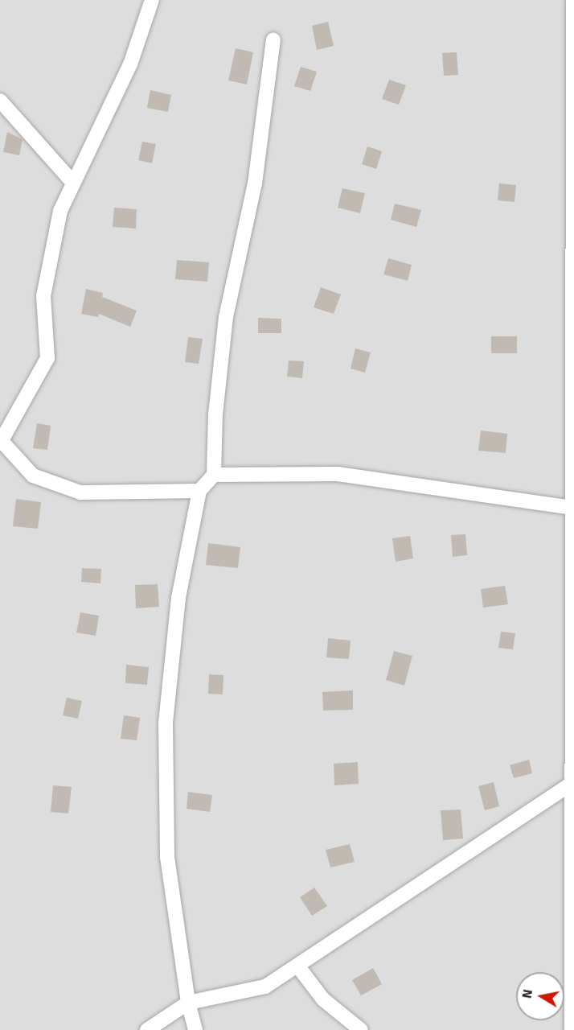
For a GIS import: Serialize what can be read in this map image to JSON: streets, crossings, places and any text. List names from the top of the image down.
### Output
{
  "north": "left"
}
